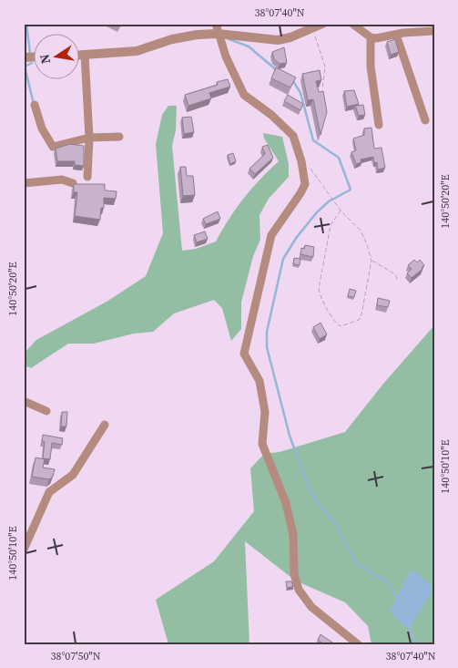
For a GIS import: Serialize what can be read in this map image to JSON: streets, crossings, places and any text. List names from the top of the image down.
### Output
{
  "north": "left",
  "coordinates": [
    "38°07'40\"N",
    "140°50'20\"E",
    "140°50'10\"E",
    "38°07'50\"N"
  ]
}
